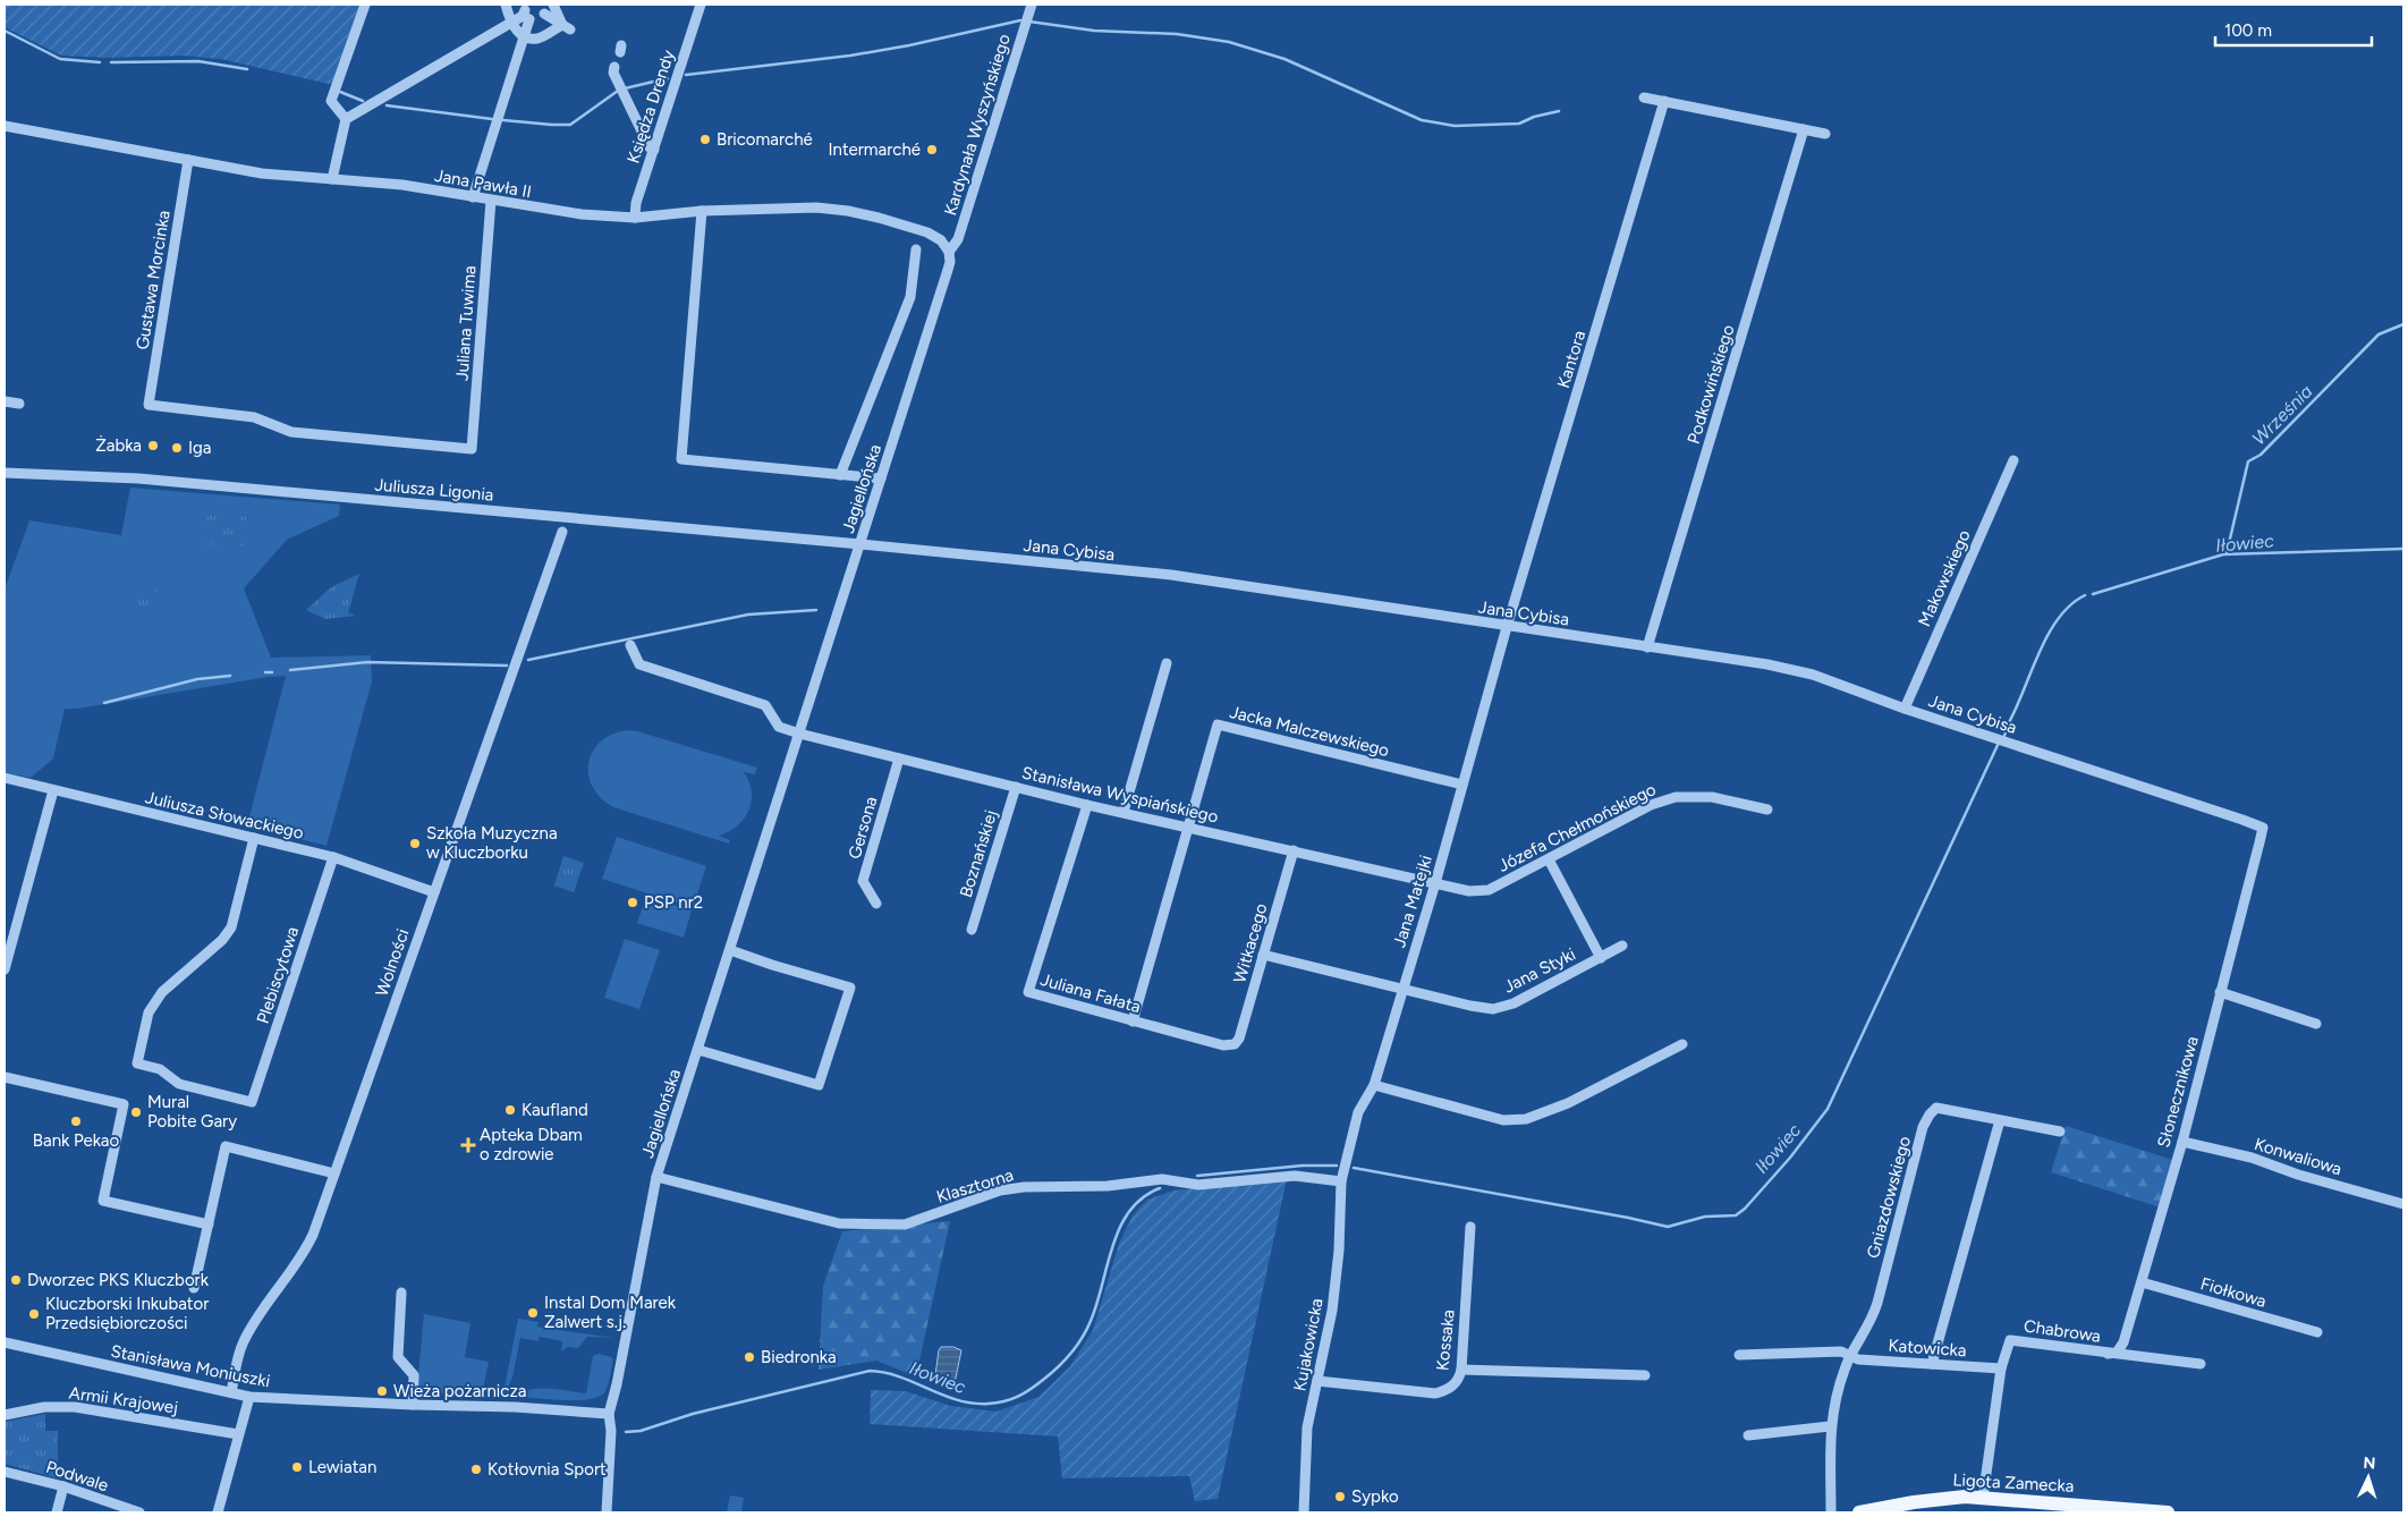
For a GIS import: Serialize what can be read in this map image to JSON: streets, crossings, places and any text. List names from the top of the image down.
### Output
{
  "streets": {
    "main road": ["Ligota Zamecka"],
    "street": [
      "Księdza Drendy",
      "Kardynała Wyszyńskiego",
      "Jana Pawła II",
      "Gustawa Morcinka",
      "Juliana Tuwima",
      "Kantora",
      "Podkowińskiego",
      "Jagiellońska",
      "Juliusza Ligonia",
      "Jana Cybisa",
      "Makowskiego",
      "Jacka Malczewskiego",
      "Stanisława Wyspiańskiego",
      "Juliusza Słowackiego",
      "Gersona",
      "Józefa Chełmońskiego",
      "Boznańskiej",
      "Jana Matejki",
      "Witkacego",
      "Wolności",
      "Jana Styki",
      "Plebiscytowa",
      "Juliana Fałata",
      "Słonecznikowa",
      "Konwaliowa",
      "Klasztorna",
      "Gniazdowskiego",
      "Fiołkowa",
      "Chabrowa",
      "Kossaka",
      "Kujakowicka",
      "Katowicka",
      "Stanisława Moniuszki",
      "Armii Krajowej",
      "Podwale"
    ]
  },
  "crossings": [
    ["Księdza Drendy", "Jana Pawła II"],
    ["Kardynała Wyszyńskiego", "Jana Pawła II"],
    ["Kardynała Wyszyńskiego", "Jagiellońska"],
    ["Jana Pawła II", "Gustawa Morcinka"],
    ["Jana Pawła II", "Juliana Tuwima"],
    ["Jana Pawła II", "Jagiellońska"],
    ["Gustawa Morcinka", "Juliana Tuwima"],
    ["Kantora", "Jana Cybisa"],
    ["Kantora", "Jana Matejki"],
    ["Podkowińskiego", "Jana Cybisa"],
    ["Jagiellońska", "Juliusza Ligonia"],
    ["Jagiellońska", "Jana Cybisa"],
    ["Jagiellońska", "Stanisława Wyspiańskiego"],
    ["Jagiellońska", "Klasztorna"],
    ["Jagiellońska", "Stanisława Moniuszki"],
    ["Juliusza Ligonia", "Jana Cybisa"],
    ["Jana Cybisa", "Makowskiego"],
    ["Jana Cybisa", "Jana Matejki"],
    ["Jana Cybisa", "Słonecznikowa"],
    ["Jacka Malczewskiego", "Stanisława Wyspiańskiego"],
    ["Jacka Malczewskiego", "Jana Matejki"],
    ["Stanisława Wyspiańskiego", "Gersona"],
    ["Stanisława Wyspiańskiego", "Józefa Chełmońskiego"],
    ["Stanisława Wyspiańskiego", "Boznańskiej"],
    ["Stanisława Wyspiańskiego", "Jana Matejki"],
    ["Stanisława Wyspiańskiego", "Witkacego"],
    ["Stanisława Wyspiańskiego", "Juliana Fałata"],
    ["Juliusza Słowackiego", "Wolności"],
    ["Juliusza Słowackiego", "Plebiscytowa"],
    ["Józefa Chełmońskiego", "Jana Matejki"],
    ["Jana Matejki", "Jana Styki"],
    ["Jana Matejki", "Klasztorna"],
    ["Jana Matejki", "Kujakowicka"],
    ["Witkacego", "Jana Styki"],
    ["Witkacego", "Juliana Fałata"],
    ["Wolności", "Stanisława Moniuszki"],
    ["Słonecznikowa", "Konwaliowa"],
    ["Słonecznikowa", "Fiołkowa"],
    ["Słonecznikowa", "Chabrowa"],
    ["Klasztorna", "Kujakowicka"],
    ["Gniazdowskiego", "Katowicka"],
    ["Chabrowa", "Katowicka"],
    ["Chabrowa", "Ligota Zamecka"],
    ["Kossaka", "Kujakowicka"]
  ],
  "water": ["Września", "Iłowiec"],
  "places": {
    "other": [
      "Bricomarché",
      "Intermarché",
      "Żabka",
      "Iga",
      "Szkoła Muzyczna w Kluczborku",
      "PSP nr2",
      "Kaufland",
      "Mural Pobite Gary",
      "Bank Pekao",
      "Dworzec PKS Kluczbork",
      "Instal Dom Marek Zalwert s.j.",
      "Kluczborski Inkubator Przedsiębiorczości",
      "Biedronka",
      "Wieża pożarnicza",
      "Lewiatan",
      "Kotłovnia Sport",
      "Sypko"
    ],
    "health": ["Apteka Dbam o zdrowie"]
  },
  "scale_bar": "100 m",
  "north": "top"
}
